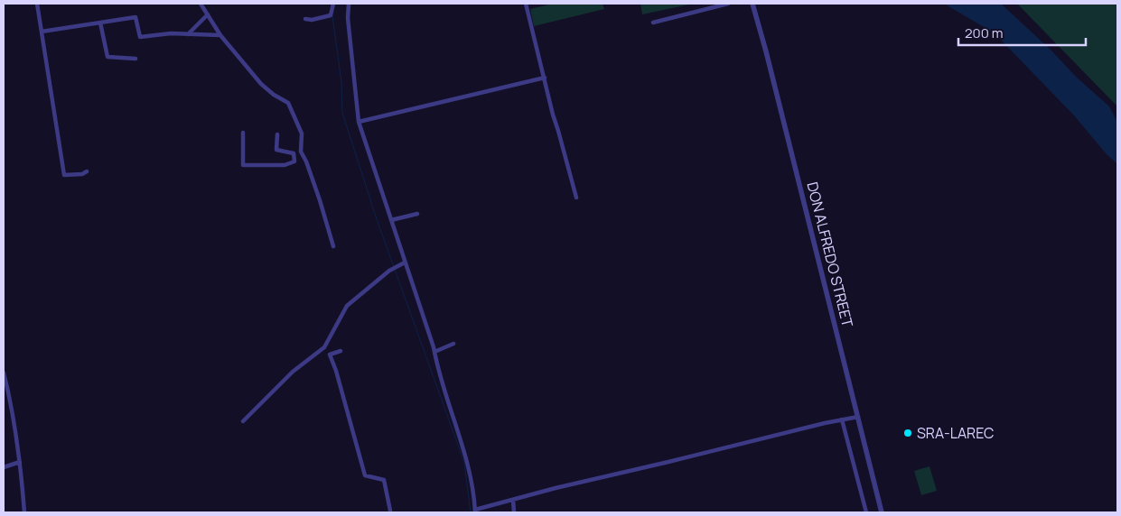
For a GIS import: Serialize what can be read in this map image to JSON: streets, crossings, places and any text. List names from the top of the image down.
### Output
{
  "streets": {
    "street": ["DON ALFREDO STREET"]
  },
  "places": ["SRA-LAREC"],
  "scale_bar": "200 m"
}
